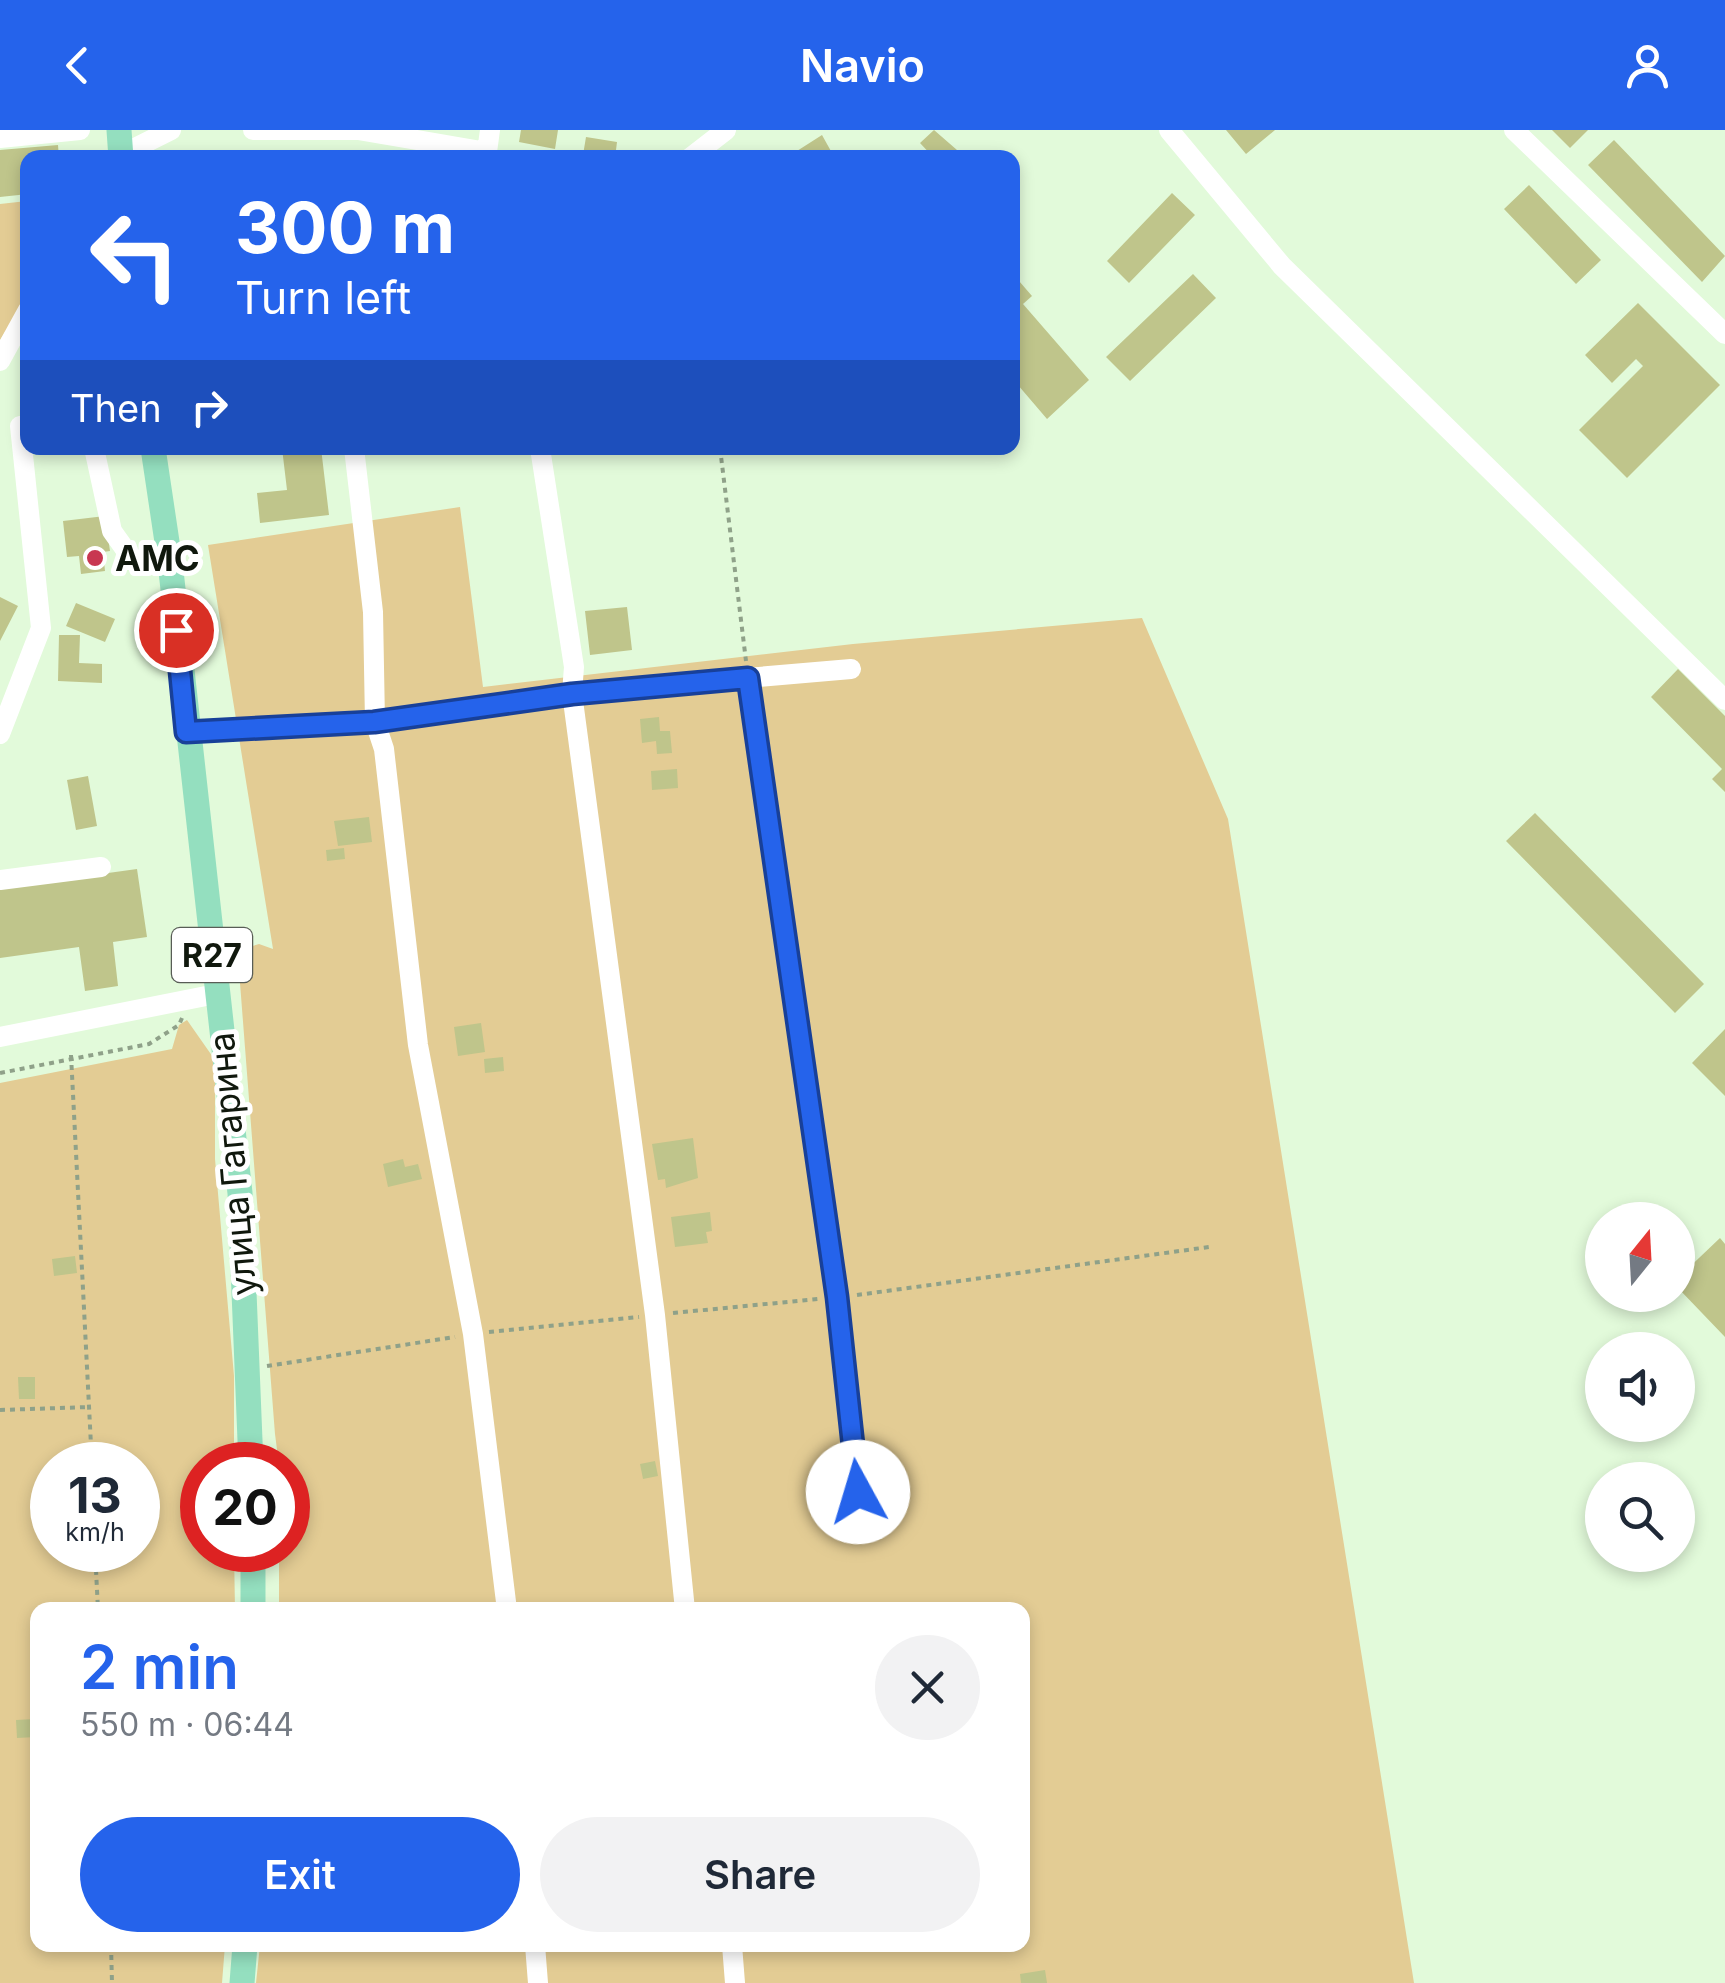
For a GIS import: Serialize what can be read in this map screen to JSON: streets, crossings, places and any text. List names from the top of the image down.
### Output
{
  "streets": {
    "main road": ["R27", "улица Гагарина"]
  },
  "places": ["AMC"],
  "north": "top",
  "page": {
    "header": "Navio",
    "turn": ["300 m", "Turn left"],
    "then": "Then",
    "speed": "13 km/h",
    "limit": "20",
    "heading": ["2 min", "550 m · 06:44"],
    "buttons": ["Exit", "Share"]
  }
}
